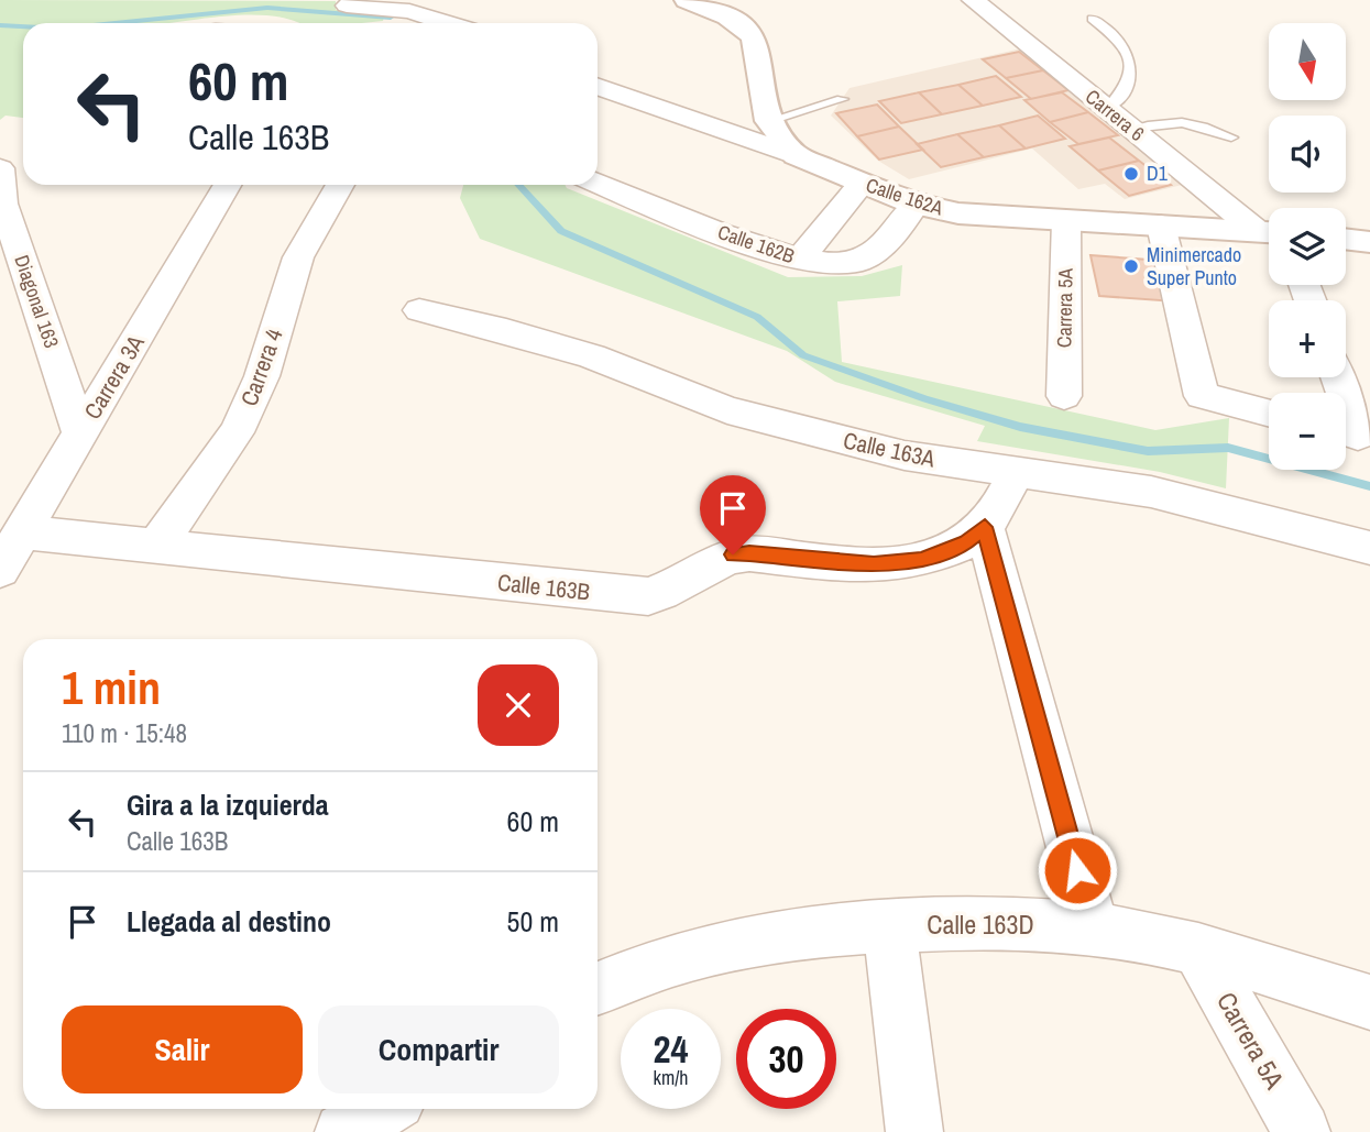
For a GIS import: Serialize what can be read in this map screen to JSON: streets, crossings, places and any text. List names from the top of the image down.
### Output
{
  "streets": {
    "street": [
      "Carrera 6",
      "Calle 162A",
      "Calle 162B",
      "Diagonal 163",
      "Carrera 5A",
      "Carrera 4",
      "Carrera 3A",
      "Calle 163A",
      "Calle 163B",
      "Calle 163D"
    ]
  },
  "crossings": [
    ["Carrera 6", "Calle 162A"],
    ["Calle 162A", "Calle 162B"],
    ["Calle 162A", "Carrera 5A"],
    ["Diagonal 163", "Carrera 3A"],
    ["Carrera 5A", "Calle 163D"],
    ["Carrera 4", "Calle 163B"],
    ["Carrera 3A", "Calle 163B"],
    ["Calle 163A", "Calle 163B"]
  ],
  "places": ["D1", "Minimercado Super Punto"],
  "north": "bottom",
  "page": {
    "map_buttons": ["+", "−"],
    "turn": ["60 m", "Calle 163B"],
    "heading": ["1 min", "110 m · 15:48"],
    "list": [
      {
        "name": "Gira a la izquierda",
        "note": "Calle 163B",
        "value": "60 m"
      },
      {
        "name": "Llegada al destino",
        "value": "50 m"
      }
    ],
    "buttons": ["Salir", "Compartir"],
    "speed": "24 km/h",
    "limit": "30"
  }
}
